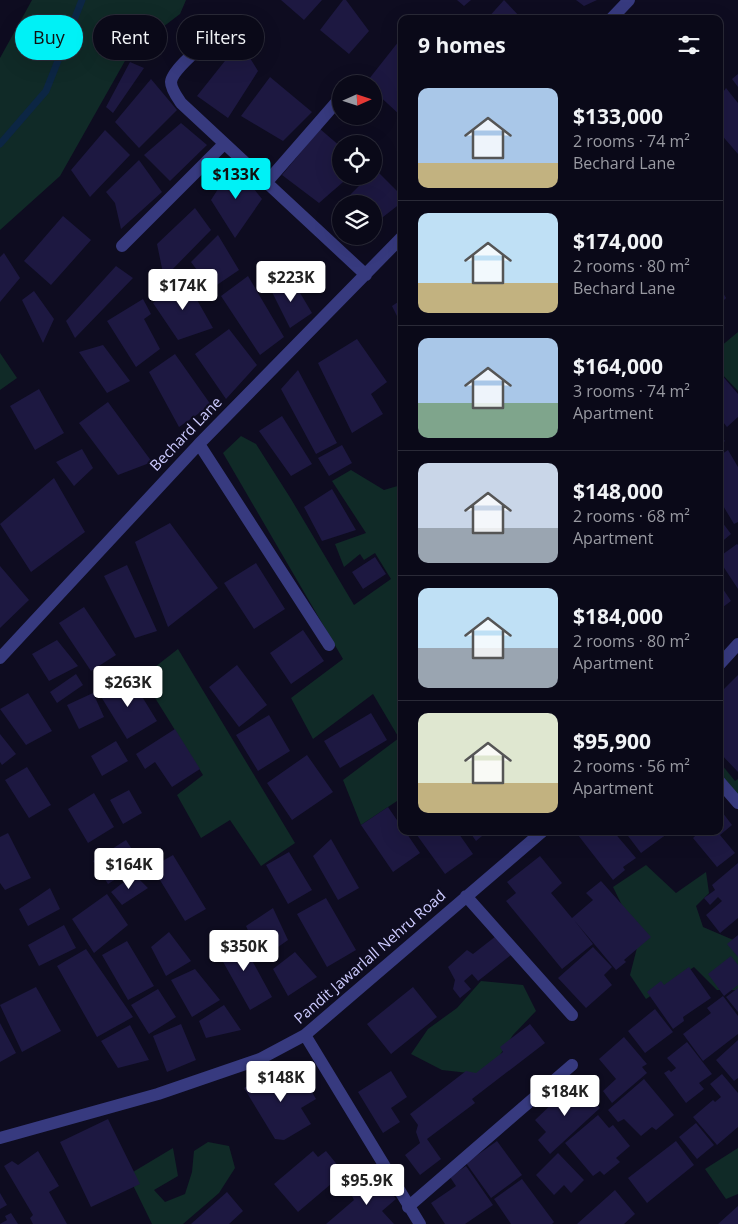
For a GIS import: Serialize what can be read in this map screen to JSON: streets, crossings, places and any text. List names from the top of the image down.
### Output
{
  "streets": {
    "street": ["Bechard Lane", "Pandit Jawarlall Nehru Road"]
  },
  "north": "right",
  "page": {
    "chip": ["Buy", "Rent", "Filters"],
    "heading": "9 homes",
    "list": [
      {
        "name": "$133,000",
        "note": "2 rooms · 74 m² · Bechard Lane"
      },
      {
        "name": "$174,000",
        "note": "2 rooms · 80 m² · Bechard Lane"
      },
      {
        "name": "$164,000",
        "note": "3 rooms · 74 m² · Apartment"
      },
      {
        "name": "$148,000",
        "note": "2 rooms · 68 m² · Apartment"
      },
      {
        "name": "$184,000",
        "note": "2 rooms · 80 m² · Apartment"
      },
      {
        "name": "$95,900",
        "note": "2 rooms · 56 m² · Apartment"
      }
    ],
    "price": [
      "$133K",
      "$223K",
      "$174K",
      "$263K",
      "$164K",
      "$350K",
      "$148K",
      "$184K",
      "$95.9K"
    ]
  }
}
